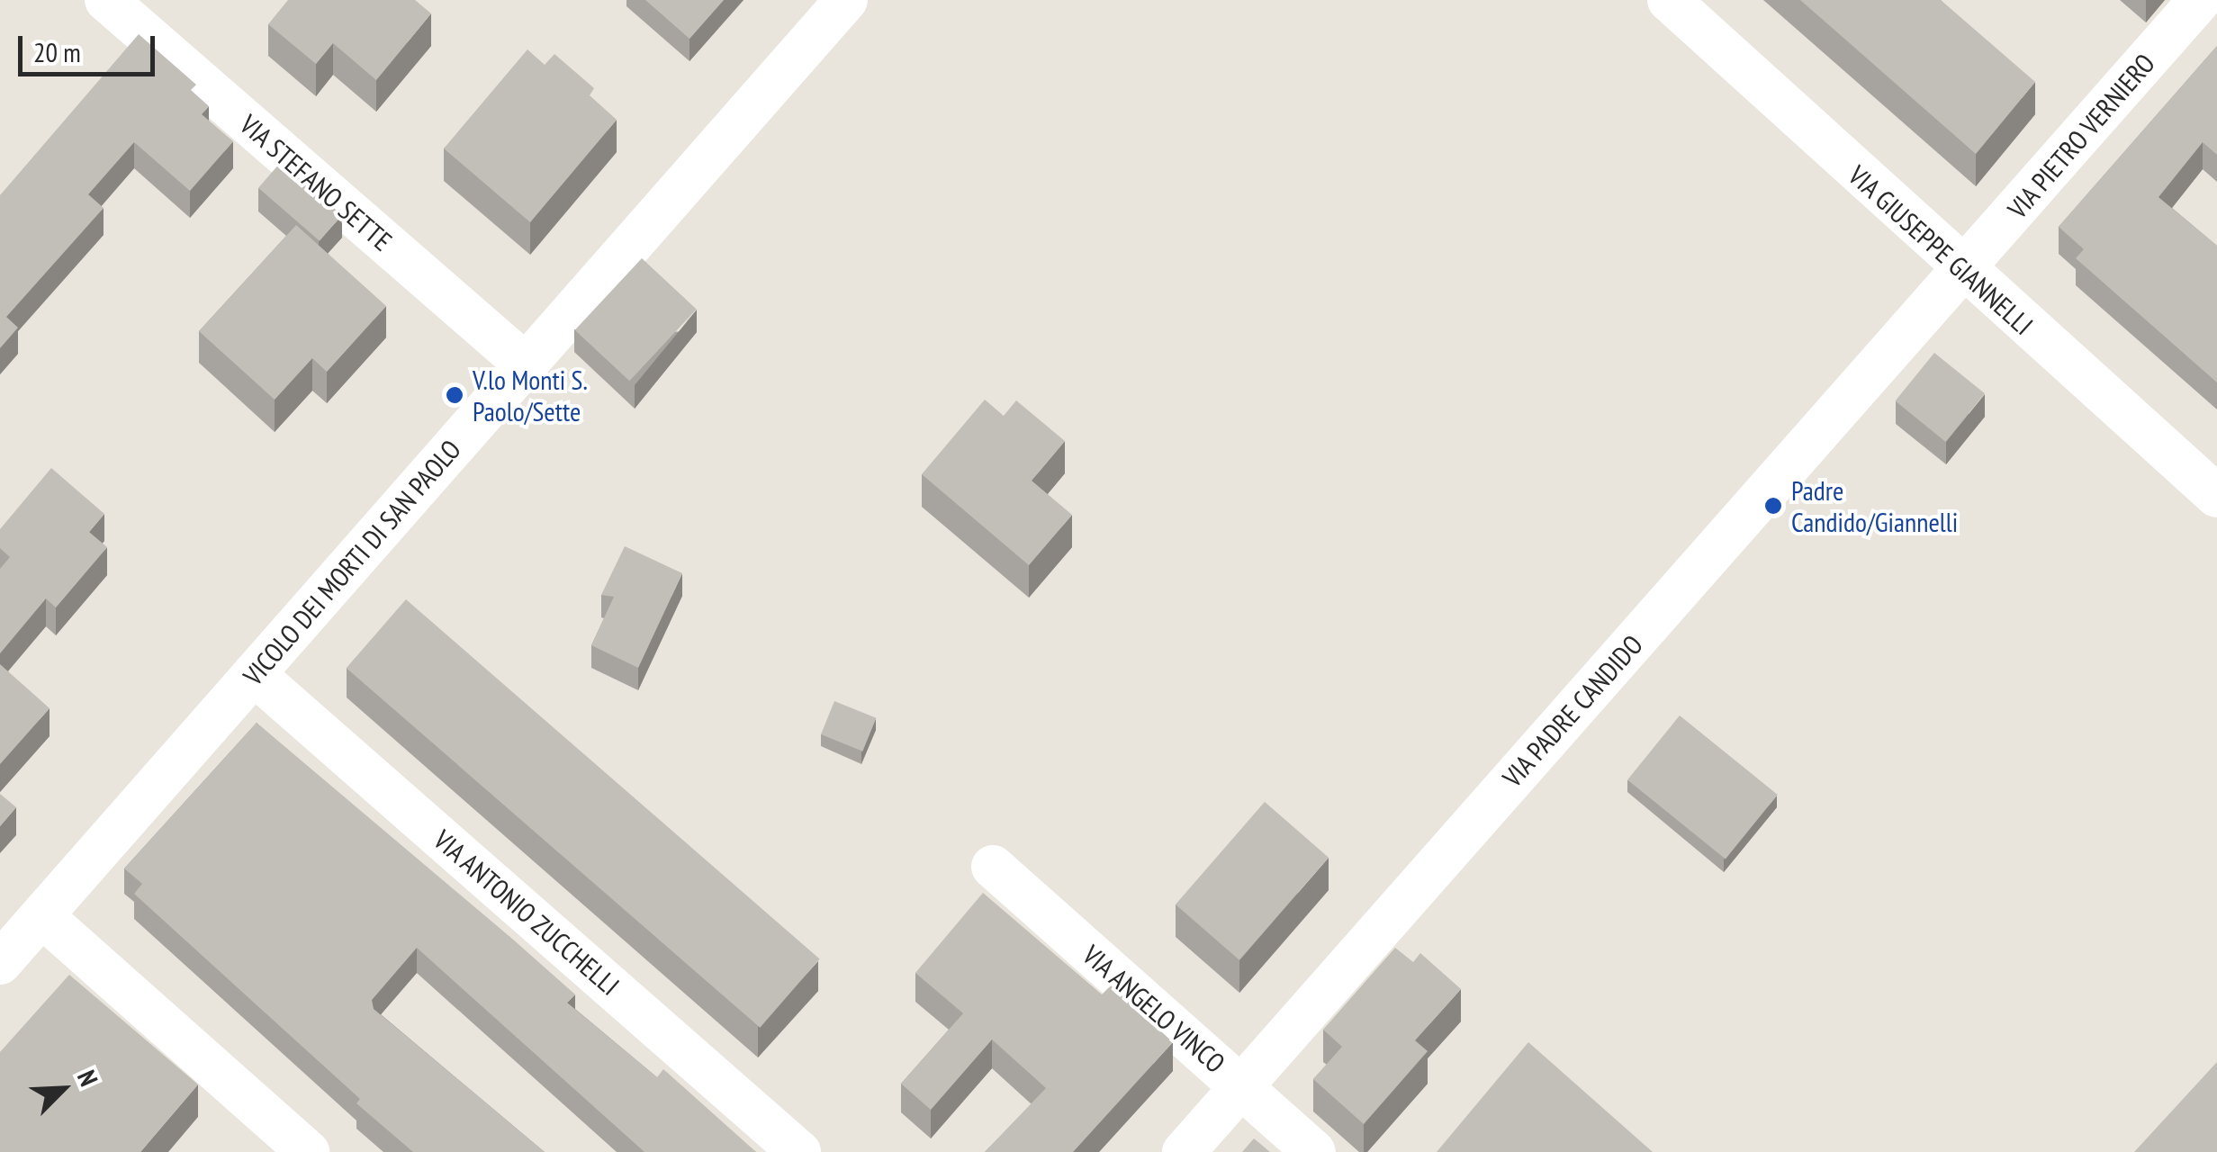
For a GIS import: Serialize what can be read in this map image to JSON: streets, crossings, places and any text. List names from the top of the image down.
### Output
{
  "streets": {
    "street": [
      "VIA PIETRO VERNIERO",
      "VIA STEFANO SETTE",
      "VIA GIUSEPPE GIANNELLI",
      "VICOLO DEI MORTI DI SAN PAOLO",
      "VIA PADRE CANDIDO",
      "VIA ANTONIO ZUCCHELLI",
      "VIA ANGELO VINCO"
    ]
  },
  "crossings": [
    ["VIA PIETRO VERNIERO", "VIA GIUSEPPE GIANNELLI"],
    ["VIA PIETRO VERNIERO", "VIA PADRE CANDIDO"],
    ["VIA STEFANO SETTE", "VICOLO DEI MORTI DI SAN PAOLO"],
    ["VIA GIUSEPPE GIANNELLI", "VIA PADRE CANDIDO"],
    ["VICOLO DEI MORTI DI SAN PAOLO", "VIA ANTONIO ZUCCHELLI"],
    ["VIA PADRE CANDIDO", "VIA ANGELO VINCO"]
  ],
  "places": ["V.lo Monti S. Paolo/Sette", "Padre Candido/Giannelli"],
  "scale_bar": "20 m",
  "north": "top right"
}
